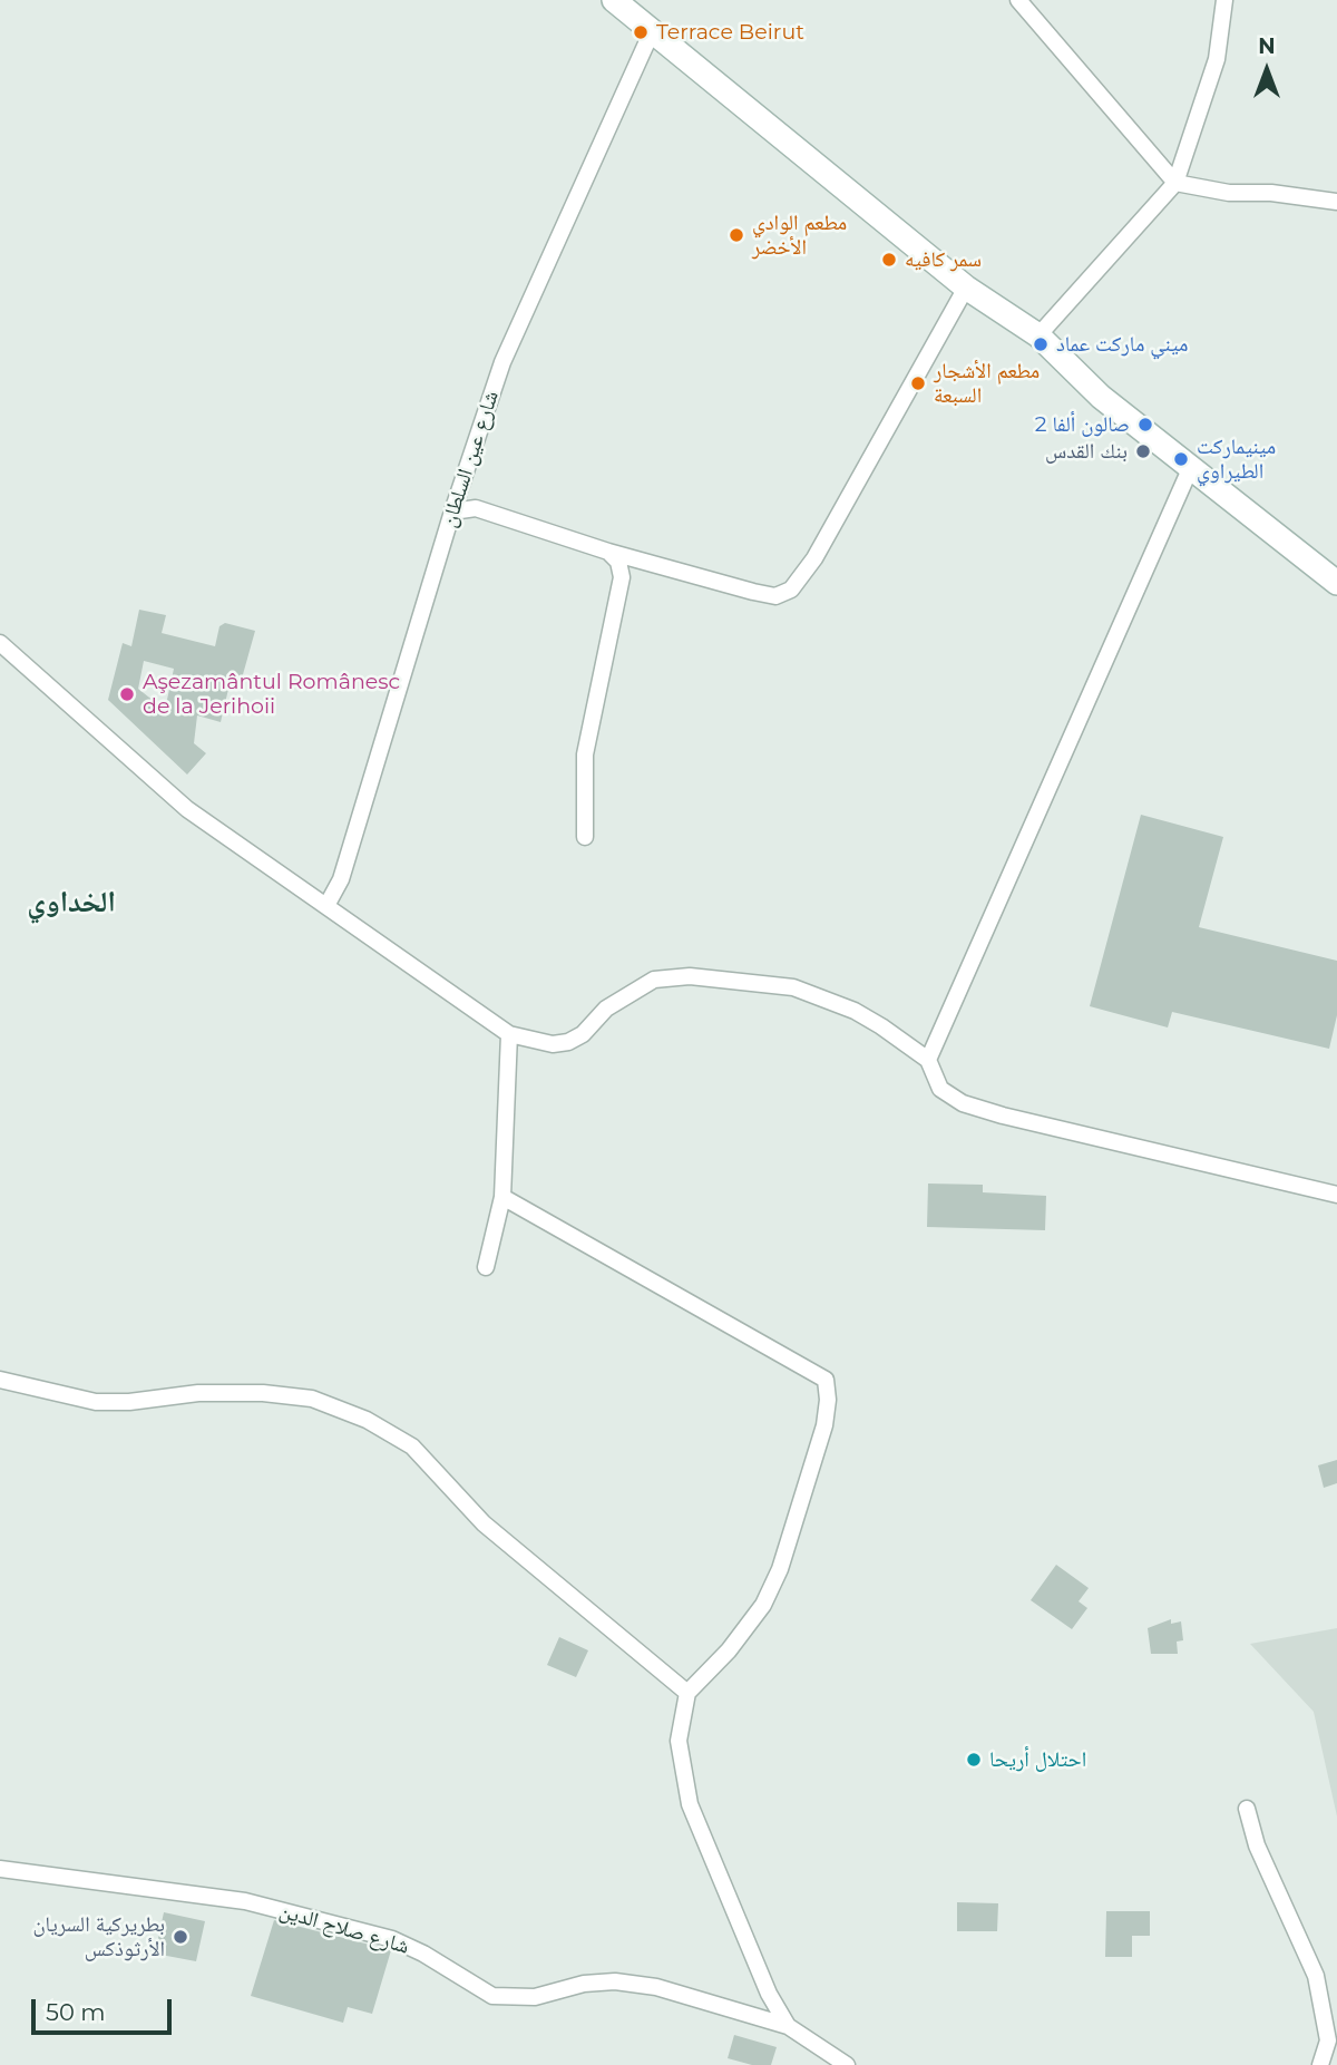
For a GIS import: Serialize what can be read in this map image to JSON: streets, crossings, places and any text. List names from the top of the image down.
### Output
{
  "streets": {
    "street": ["شارع عين السلطان", "شارع صلاح الدين"]
  },
  "districts": ["الخداوي"],
  "places": [
    "Terrace Beirut",
    "مطعم الوادي الأخضر",
    "سمر كافيه",
    "ميني ماركت عماد",
    "مطعم الأشجار السبعة",
    "صالون ألفا 2",
    "بنك القدس",
    "مينيماركت الطيراوي",
    "Aşezamântul Românesc de la Jerihoii",
    "احتلال أريحا",
    "بطريركية السريان الأرثوذكس"
  ],
  "scale_bar": "50 m",
  "north": "top"
}
